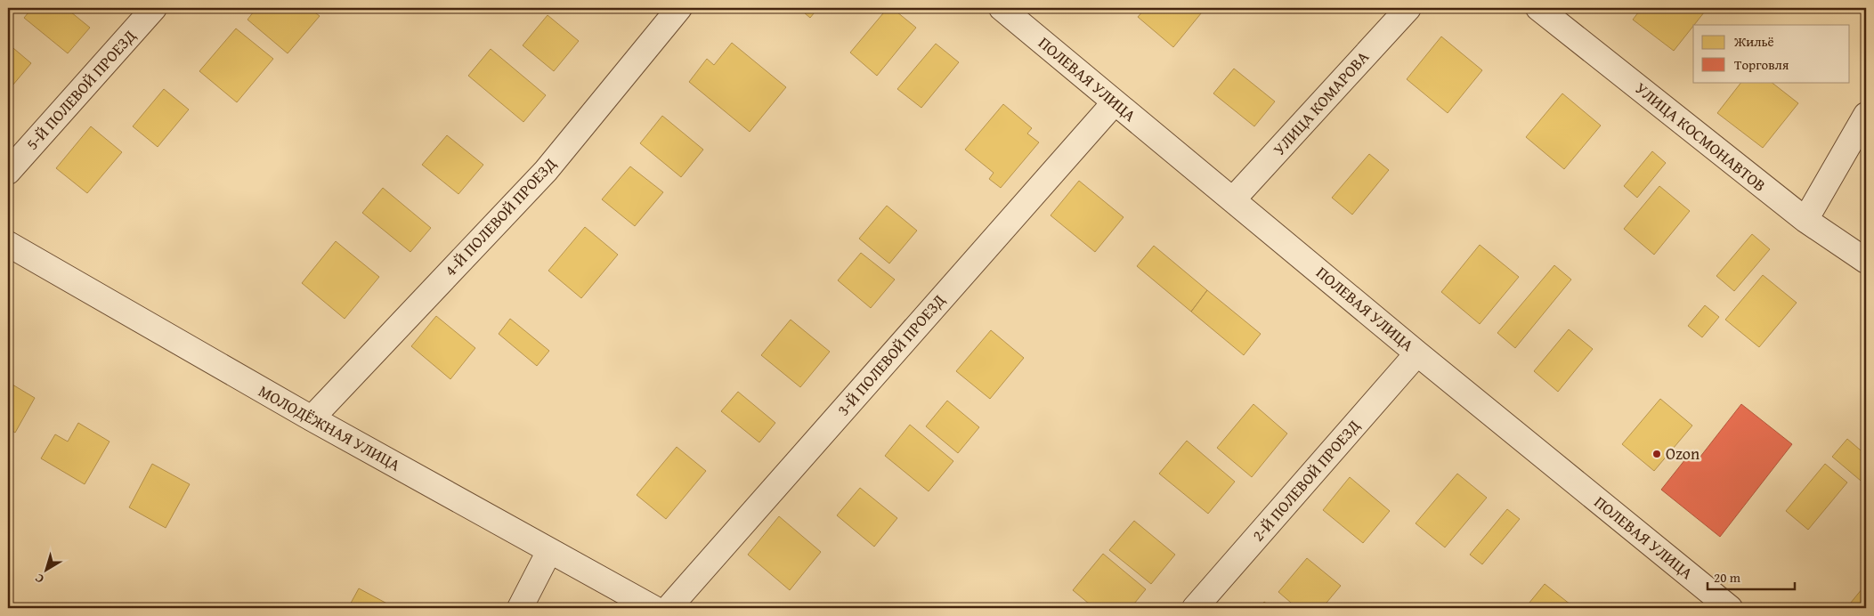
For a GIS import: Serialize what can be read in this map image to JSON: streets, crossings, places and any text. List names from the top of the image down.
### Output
{
  "streets": {
    "street": [
      "ПОЛЕВАЯ УЛИЦА",
      "5-Й ПОЛЕВОЙ ПРОЕЗД",
      "УЛИЦА КОМАРОВА",
      "УЛИЦА КОСМОНАВТОВ",
      "4-Й ПОЛЕВОЙ ПРОЕЗД",
      "3-Й ПОЛЕВОЙ ПРОЕЗД",
      "МОЛОДЁЖНАЯ УЛИЦА",
      "2-Й ПОЛЕВОЙ ПРОЕЗД"
    ]
  },
  "crossings": [
    ["ПОЛЕВАЯ УЛИЦА", "УЛИЦА КОМАРОВА"],
    ["ПОЛЕВАЯ УЛИЦА", "3-Й ПОЛЕВОЙ ПРОЕЗД"],
    ["ПОЛЕВАЯ УЛИЦА", "2-Й ПОЛЕВОЙ ПРОЕЗД"],
    ["4-Й ПОЛЕВОЙ ПРОЕЗД", "МОЛОДЁЖНАЯ УЛИЦА"]
  ],
  "places": ["Ozon"],
  "legend": ["Жильё", "Торговля"],
  "scale_bar": "20 m",
  "north": "bottom left"
}
